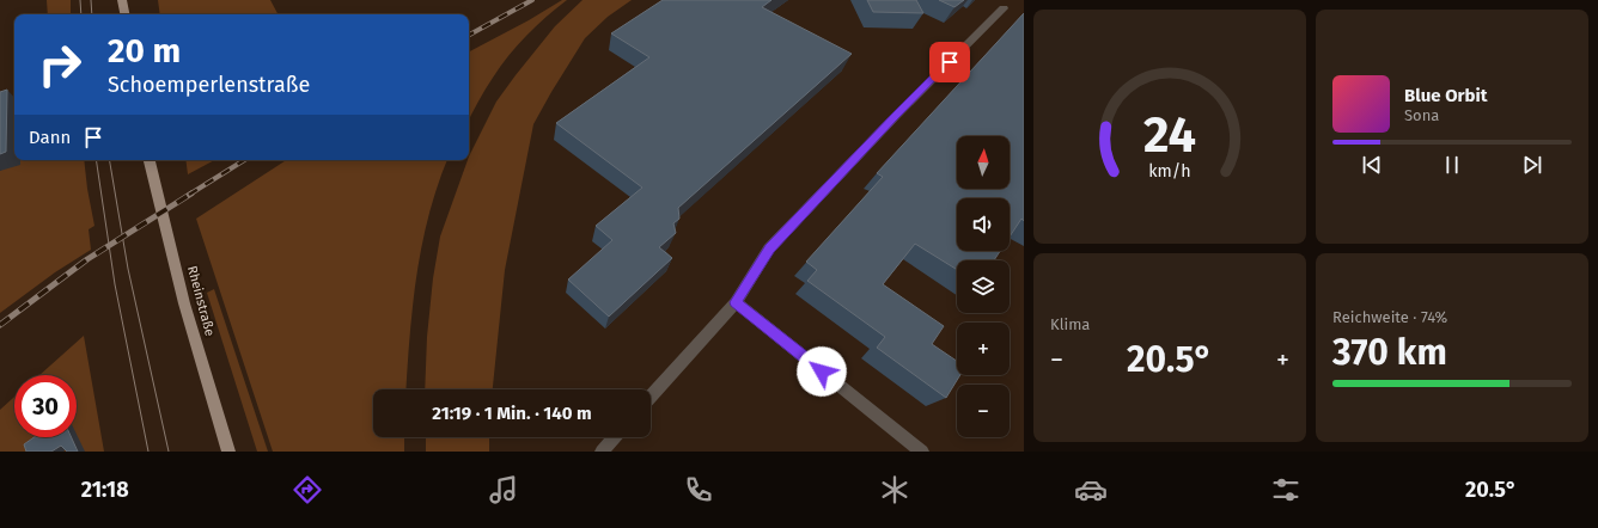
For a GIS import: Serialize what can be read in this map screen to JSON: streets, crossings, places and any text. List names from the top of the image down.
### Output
{
  "streets": {
    "main road": ["Rheinstraße"]
  },
  "north": "top",
  "page": {
    "turn": ["20 m", "Schoemperlenstraße"],
    "song": ["Blue Orbit", "Sona"],
    "then": "Dann",
    "map_buttons": ["+", "−"],
    "tile": [
      "Klima",
      ["Reichweite · 74%", "370 km"]
    ],
    "heat": ["−", "20.5°", "+"],
    "limit": "30",
    "trip": "21:19 · 1 Min. · 140 m",
    "tabs": ["21:18", "20.5°"],
    "gauge": ["24", "km/h"]
  }
}
